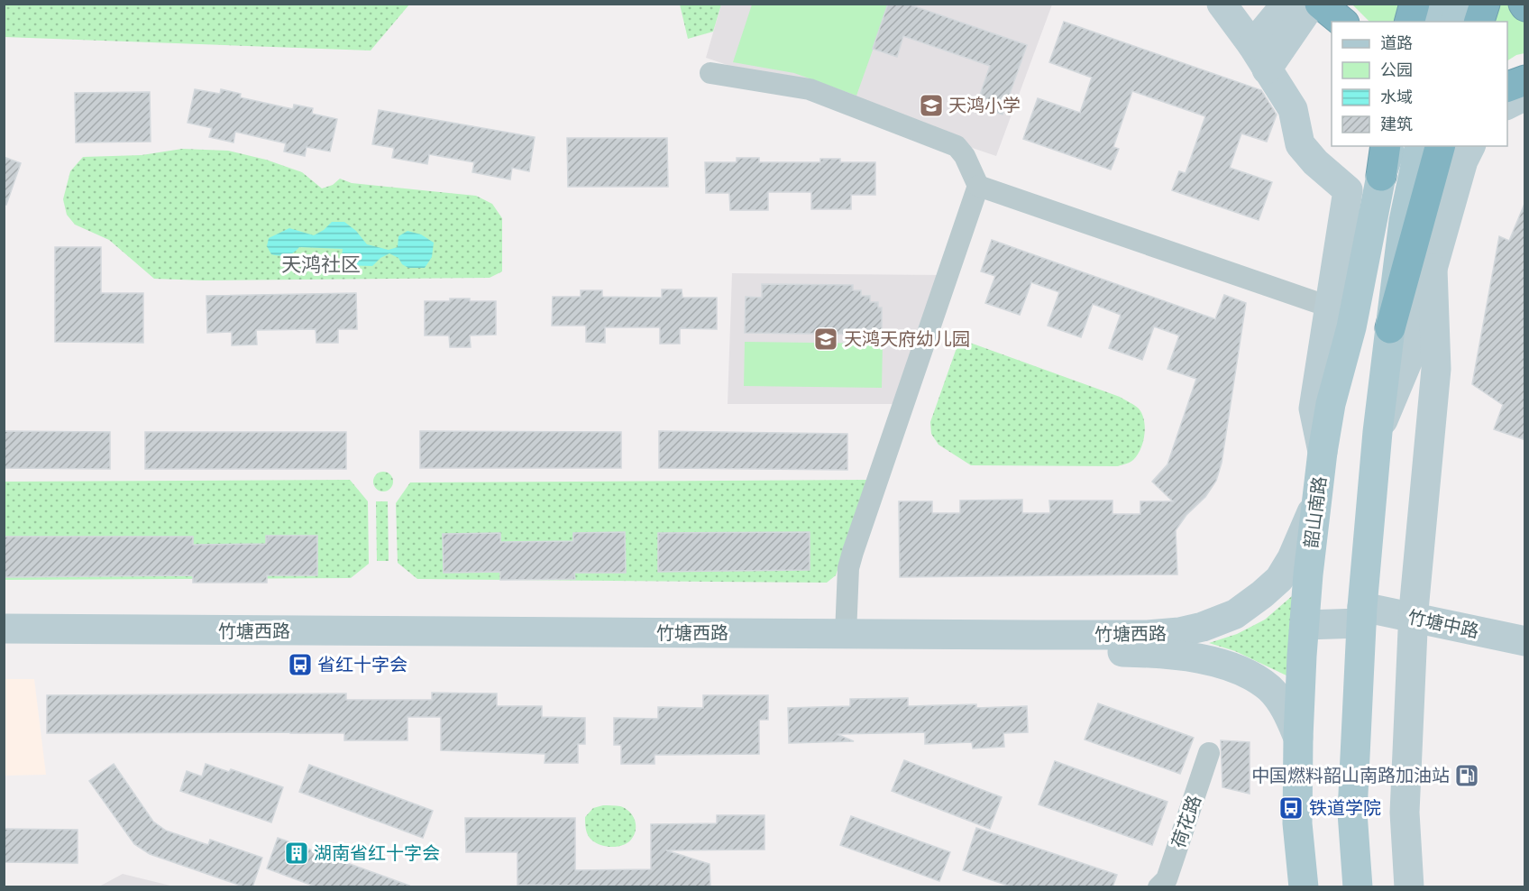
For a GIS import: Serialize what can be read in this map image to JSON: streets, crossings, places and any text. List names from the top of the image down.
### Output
{
  "streets": {
    "main road": ["韶山南路", "竹塘中路", "竹塘西路"],
    "street": ["荷花路"]
  },
  "crossings": [
    ["韶山南路", "竹塘中路"],
    ["韶山南路", "竹塘西路"]
  ],
  "districts": ["天鸿社区"],
  "places": {
    "school or university": ["天鸿小学", "天鸿天府幼儿园"],
    "bus stop": ["省红十字会", "铁道学院"],
    "fuel station": ["中国燃料韶山南路加油站"],
    "building": ["湖南省红十字会"]
  },
  "legend": [
    "道路",
    "公园",
    "水域",
    "建筑"
  ]
}
